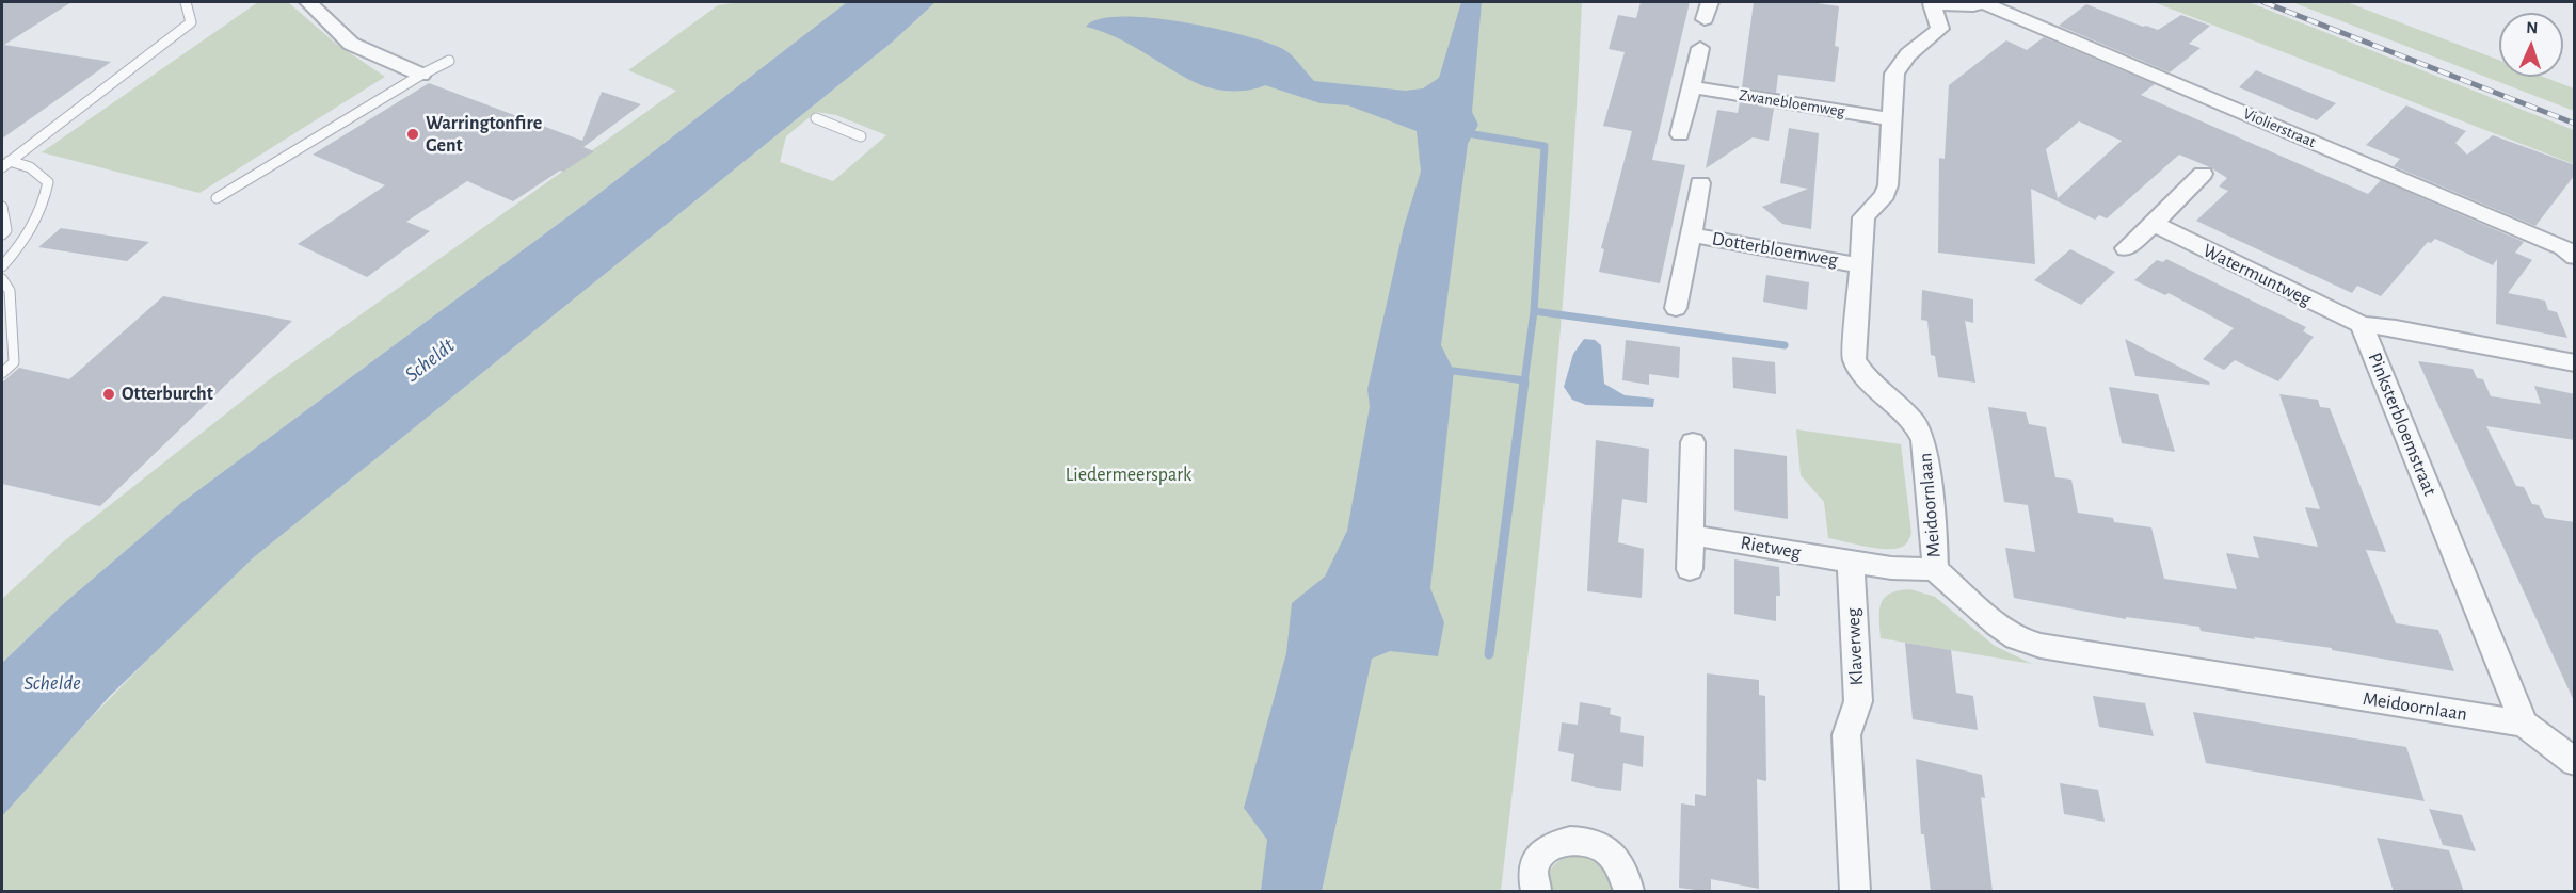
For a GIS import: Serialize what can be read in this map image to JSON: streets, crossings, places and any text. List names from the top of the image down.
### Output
{
  "streets": {
    "street": [
      "Zwanebloemweg",
      "Violierstraat",
      "Dotterbloemweg",
      "Watermuntweg",
      "Pinksterbloemstraat",
      "Meidoornlaan",
      "Rietweg",
      "Klaverweg"
    ]
  },
  "crossings": [
    ["Zwanebloemweg", "Meidoornlaan"],
    ["Violierstraat", "Meidoornlaan"],
    ["Dotterbloemweg", "Meidoornlaan"],
    ["Watermuntweg", "Pinksterbloemstraat"],
    ["Pinksterbloemstraat", "Meidoornlaan"],
    ["Rietweg", "Klaverweg"]
  ],
  "water": ["Scheldt", "Schelde"],
  "parks": ["Liedermeerspark"],
  "places": ["Warringtonfire Gent", "Otterburcht"],
  "north": "top"
}
